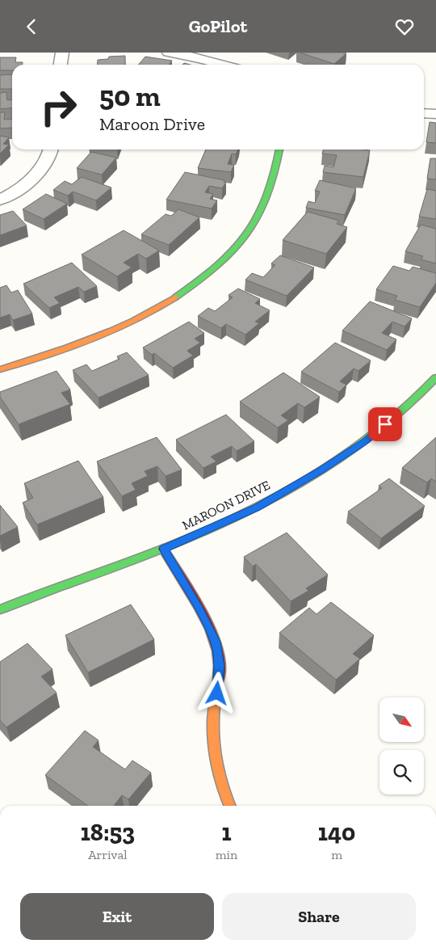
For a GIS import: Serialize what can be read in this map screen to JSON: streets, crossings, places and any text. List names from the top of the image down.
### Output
{
  "streets": {
    "street": ["MAROON DRIVE"]
  },
  "north": "bottom right",
  "page": {
    "header": "GoPilot",
    "turn": ["50 m", "Maroon Drive"],
    "eta": [
      "18:53",
      "Arrival",
      "1",
      "min",
      "140",
      "m"
    ],
    "buttons": ["Exit", "Share"]
  }
}
